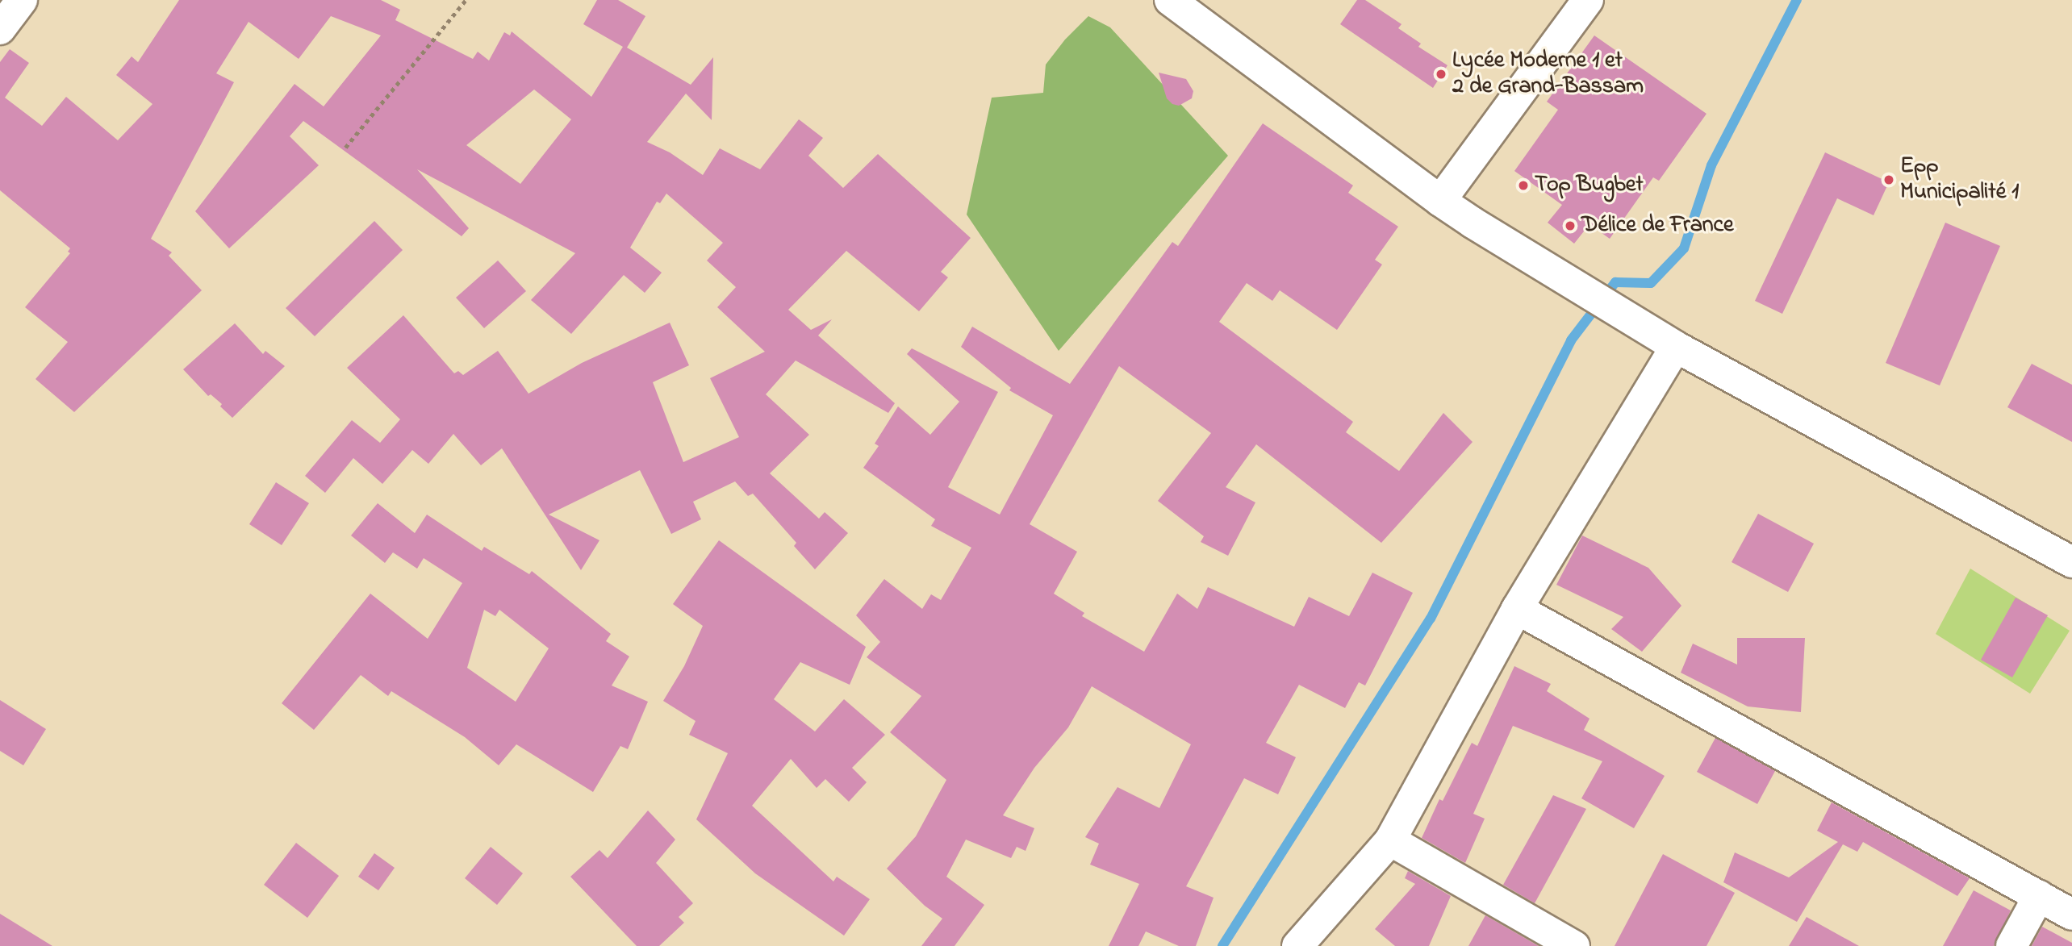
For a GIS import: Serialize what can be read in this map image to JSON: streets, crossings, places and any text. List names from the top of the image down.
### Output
{
  "places": [
    "Lycée Moderne 1 et 2 de Grand-Bassam",
    "Epp Municipalité 1",
    "Top Bugbet",
    "Délice de France"
  ]
}
